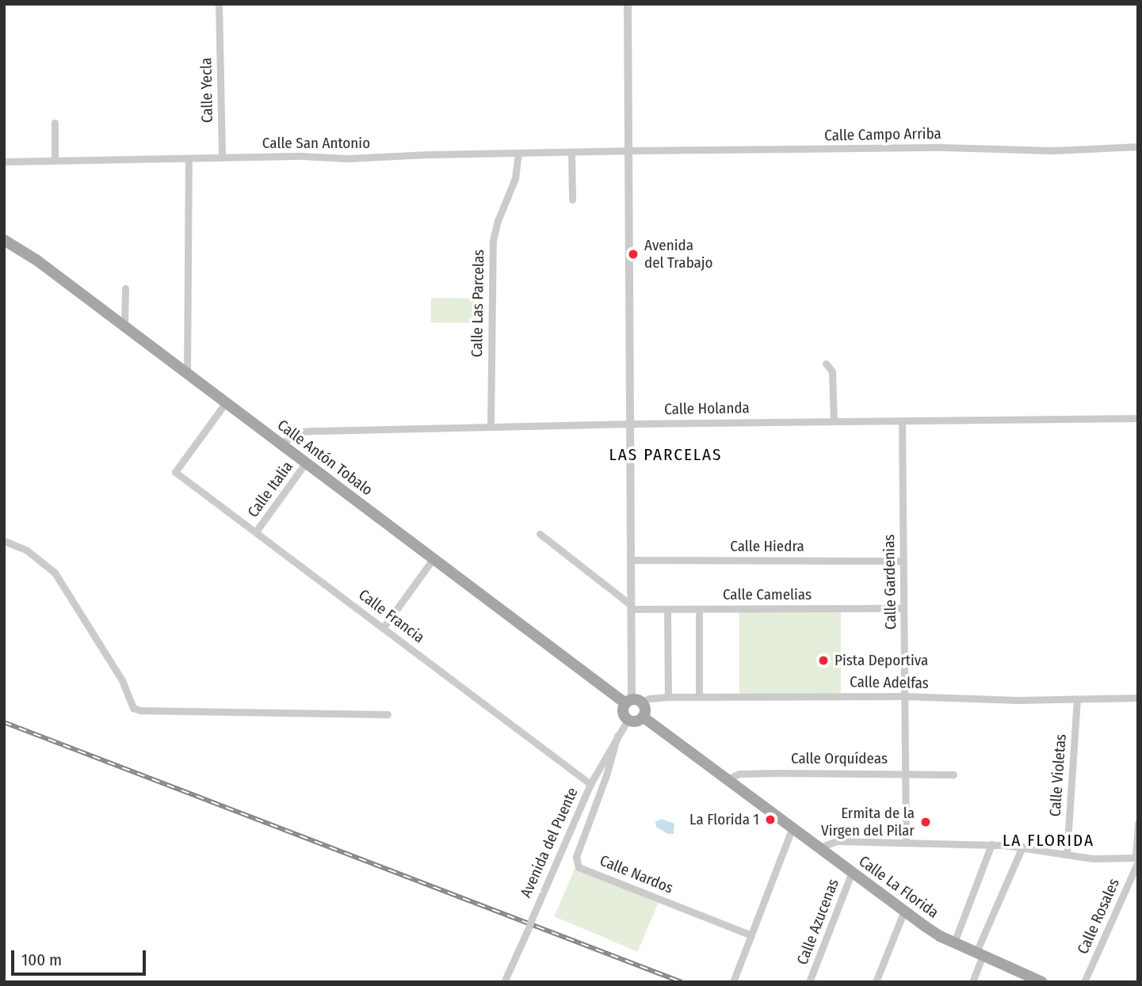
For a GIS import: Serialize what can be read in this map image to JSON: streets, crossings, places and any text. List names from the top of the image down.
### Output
{
  "streets": {
    "main road": ["Calle Antón Tobalo", "Calle La Florida"],
    "street": [
      "Calle Yecla",
      "Calle Campo Arriba",
      "Calle San Antonio",
      "Calle Las Parcelas",
      "Calle Holanda",
      "Calle Italia",
      "Calle Hiedra",
      "Calle Gardenias",
      "Calle Camelias",
      "Calle Francia",
      "Calle Adelfas",
      "Calle Orquídeas",
      "Calle Violetas",
      "Avenida del Puente",
      "Calle Nardos",
      "Calle Rosales",
      "Calle Azucenas"
    ]
  },
  "crossings": [
    ["Calle Yecla", "Calle San Antonio"],
    ["Calle Campo Arriba", "Calle San Antonio"],
    ["Calle San Antonio", "Calle Las Parcelas"],
    ["Calle Las Parcelas", "Calle Holanda"],
    ["Calle Holanda", "Calle Antón Tobalo"],
    ["Calle Holanda", "Calle Gardenias"],
    ["Calle Antón Tobalo", "Calle Italia"],
    ["Calle Antón Tobalo", "Calle Francia"],
    ["Calle Antón Tobalo", "Calle Adelfas"],
    ["Calle Antón Tobalo", "Avenida del Puente"],
    ["Calle Antón Tobalo", "Calle La Florida"],
    ["Calle Italia", "Calle Francia"],
    ["Calle Hiedra", "Calle Gardenias"],
    ["Calle Gardenias", "Calle Camelias"],
    ["Calle Gardenias", "Calle Adelfas"],
    ["Calle Gardenias", "Calle Orquídeas"],
    ["Calle Francia", "Avenida del Puente"],
    ["Calle Adelfas", "Calle Violetas"],
    ["Calle Adelfas", "Avenida del Puente"],
    ["Calle Adelfas", "Calle La Florida"],
    ["Calle Orquídeas", "Calle La Florida"],
    ["Avenida del Puente", "Calle Nardos"],
    ["Avenida del Puente", "Calle La Florida"],
    ["Calle La Florida", "Calle Azucenas"]
  ],
  "districts": ["LAS PARCELAS", "LA FLORIDA"],
  "places": [
    "Avenida del Trabajo",
    "Pista Deportiva",
    "La Florida 1",
    "Ermita de la Virgen del Pilar"
  ],
  "scale_bar": "100 m"
}
